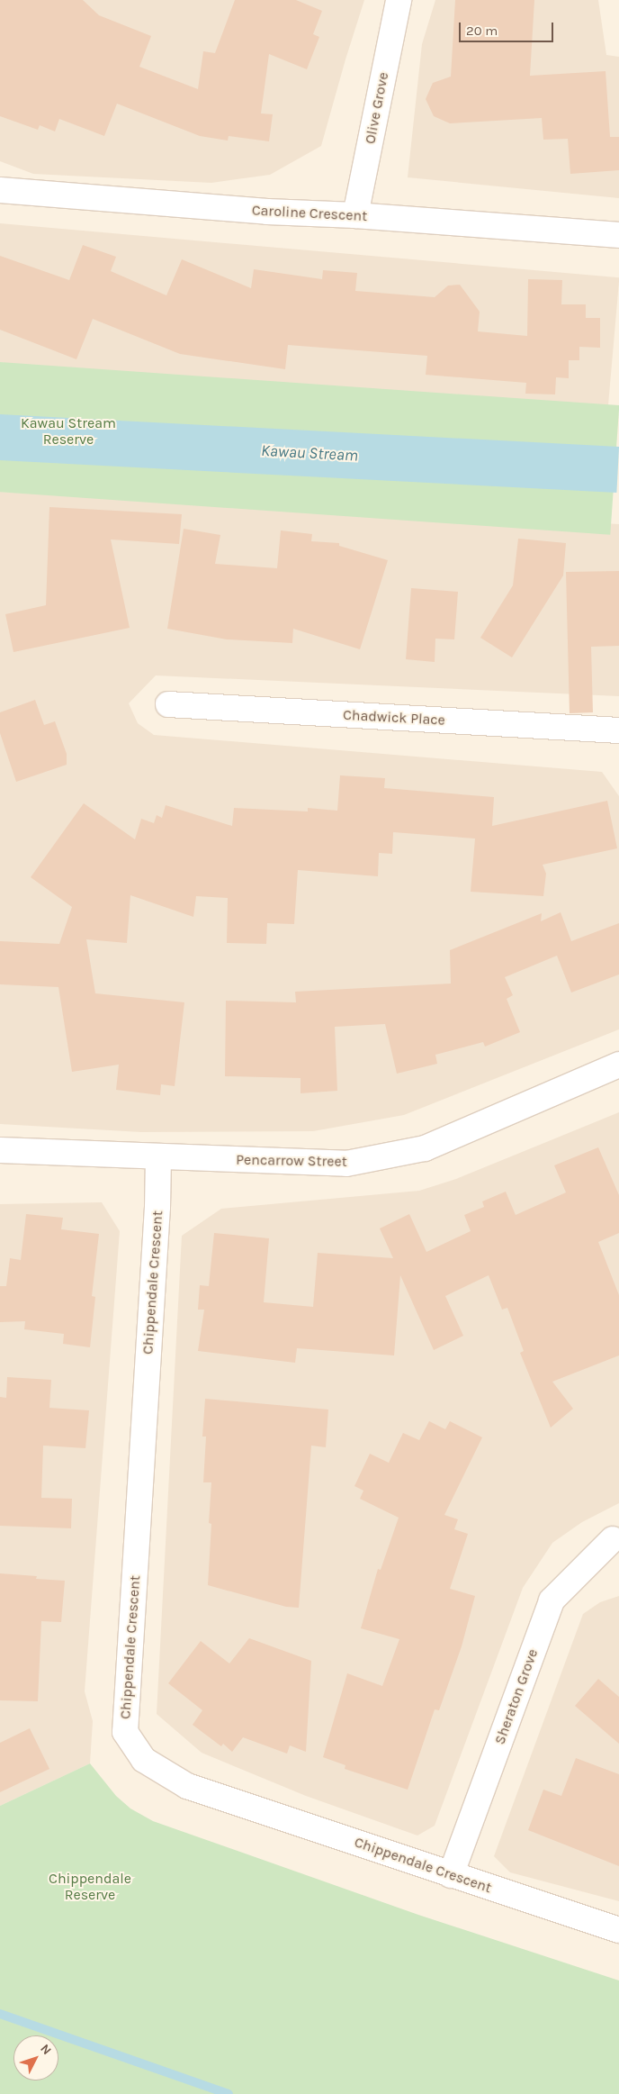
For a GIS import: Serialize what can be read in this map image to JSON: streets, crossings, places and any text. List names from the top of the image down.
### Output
{
  "streets": {
    "street": [
      "Olive Grove",
      "Caroline Crescent",
      "Chadwick Place",
      "Pencarrow Street",
      "Chippendale Crescent",
      "Sheraton Grove"
    ]
  },
  "crossings": [
    ["Olive Grove", "Caroline Crescent"],
    ["Pencarrow Street", "Chippendale Crescent"],
    ["Chippendale Crescent", "Sheraton Grove"]
  ],
  "water": ["Kawau Stream"],
  "parks": ["Kawau Stream Reserve", "Chippendale Reserve"],
  "scale_bar": "20 m",
  "north": "top right"
}
